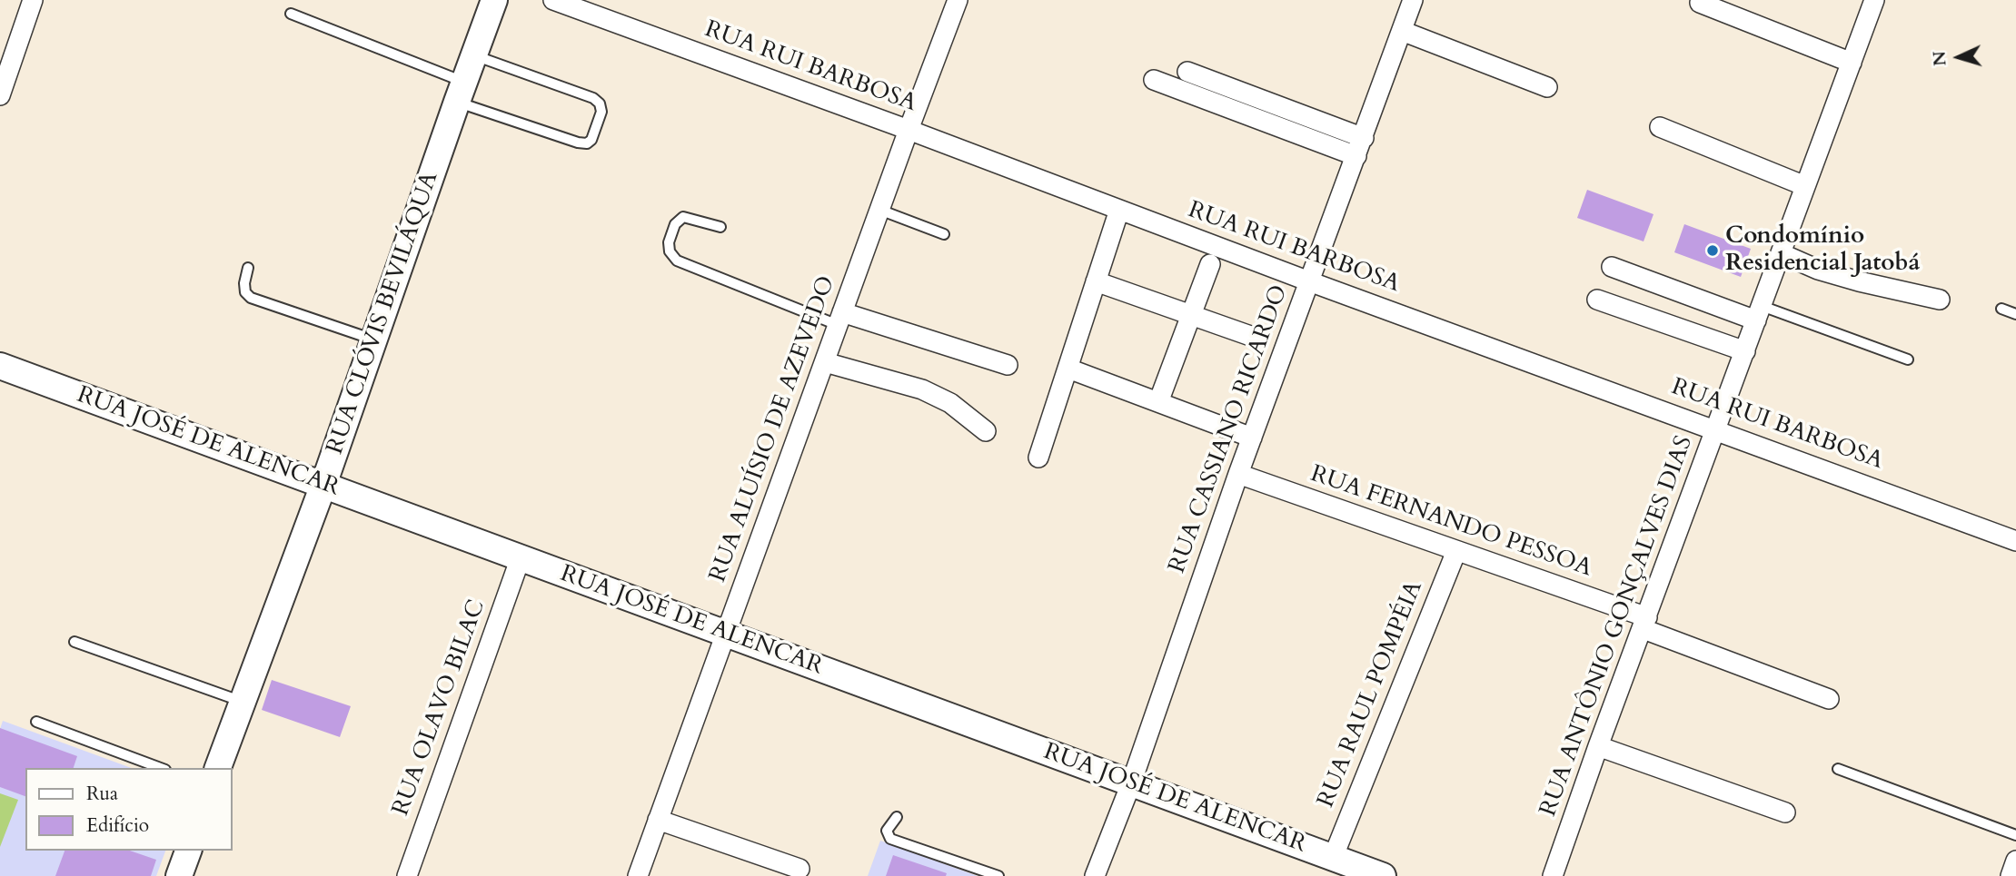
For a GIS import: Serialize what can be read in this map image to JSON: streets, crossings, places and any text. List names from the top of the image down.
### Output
{
  "streets": {
    "street": [
      "RUA RUI BARBOSA",
      "RUA CLÓVIS BEVILÁQUA",
      "RUA ALUÍSIO DE AZEVEDO",
      "RUA CASSIANO RICARDO",
      "RUA JOSÉ DE ALENCAR",
      "RUA FERNANDO PESSOA",
      "RUA ANTÔNIO GONÇALVES DIAS",
      "RUA RAUL POMPÉIA",
      "RUA OLAVO BILAC"
    ]
  },
  "crossings": [
    ["RUA RUI BARBOSA", "RUA ALUÍSIO DE AZEVEDO"],
    ["RUA RUI BARBOSA", "RUA CASSIANO RICARDO"],
    ["RUA RUI BARBOSA", "RUA ANTÔNIO GONÇALVES DIAS"],
    ["RUA CLÓVIS BEVILÁQUA", "RUA JOSÉ DE ALENCAR"],
    ["RUA ALUÍSIO DE AZEVEDO", "RUA JOSÉ DE ALENCAR"],
    ["RUA CASSIANO RICARDO", "RUA JOSÉ DE ALENCAR"],
    ["RUA CASSIANO RICARDO", "RUA FERNANDO PESSOA"],
    ["RUA JOSÉ DE ALENCAR", "RUA RAUL POMPÉIA"],
    ["RUA JOSÉ DE ALENCAR", "RUA OLAVO BILAC"],
    ["RUA FERNANDO PESSOA", "RUA ANTÔNIO GONÇALVES DIAS"],
    ["RUA FERNANDO PESSOA", "RUA RAUL POMPÉIA"]
  ],
  "places": ["Condomínio Residencial Jatobá"],
  "legend": ["Rua", "Edifício"],
  "north": "left"
}
